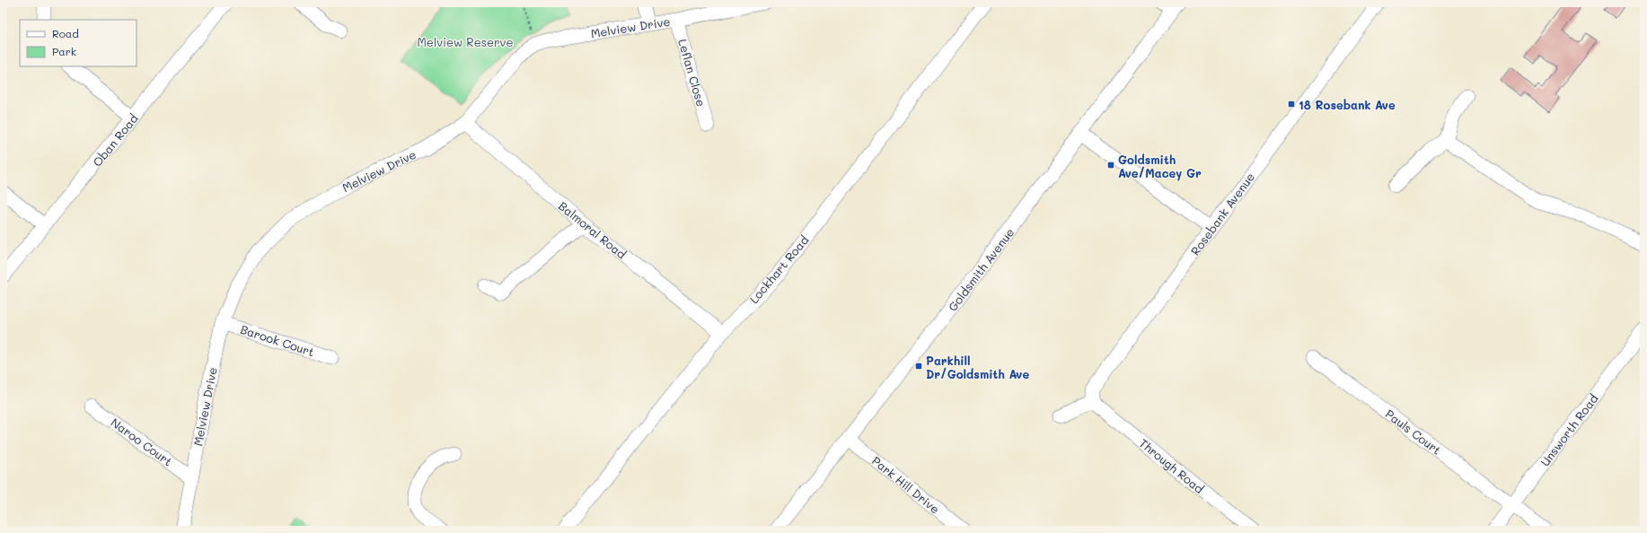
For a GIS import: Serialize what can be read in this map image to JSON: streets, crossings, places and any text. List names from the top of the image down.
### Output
{
  "streets": {
    "street": [
      "Melview Drive",
      "Leflan Close",
      "Oban Road",
      "Rosebank Avenue",
      "Balmoral Road",
      "Lockhart Road",
      "Goldsmith Avenue",
      "Barook Court",
      "Unsworth Road",
      "Pauls Court",
      "Naroo Court",
      "Through Road",
      "Park Hill Drive"
    ]
  },
  "crossings": [
    ["Melview Drive", "Leflan Close"],
    ["Melview Drive", "Balmoral Road"],
    ["Melview Drive", "Barook Court"],
    ["Melview Drive", "Naroo Court"],
    ["Rosebank Avenue", "Through Road"],
    ["Balmoral Road", "Lockhart Road"],
    ["Goldsmith Avenue", "Park Hill Drive"],
    ["Unsworth Road", "Pauls Court"]
  ],
  "parks": ["Melview Reserve"],
  "places": {
    "transit": ["18 Rosebank Ave", "Goldsmith Ave/Macey Gr", "Parkhill Dr/Goldsmith Ave"]
  },
  "legend": ["Road", "Park"]
}
